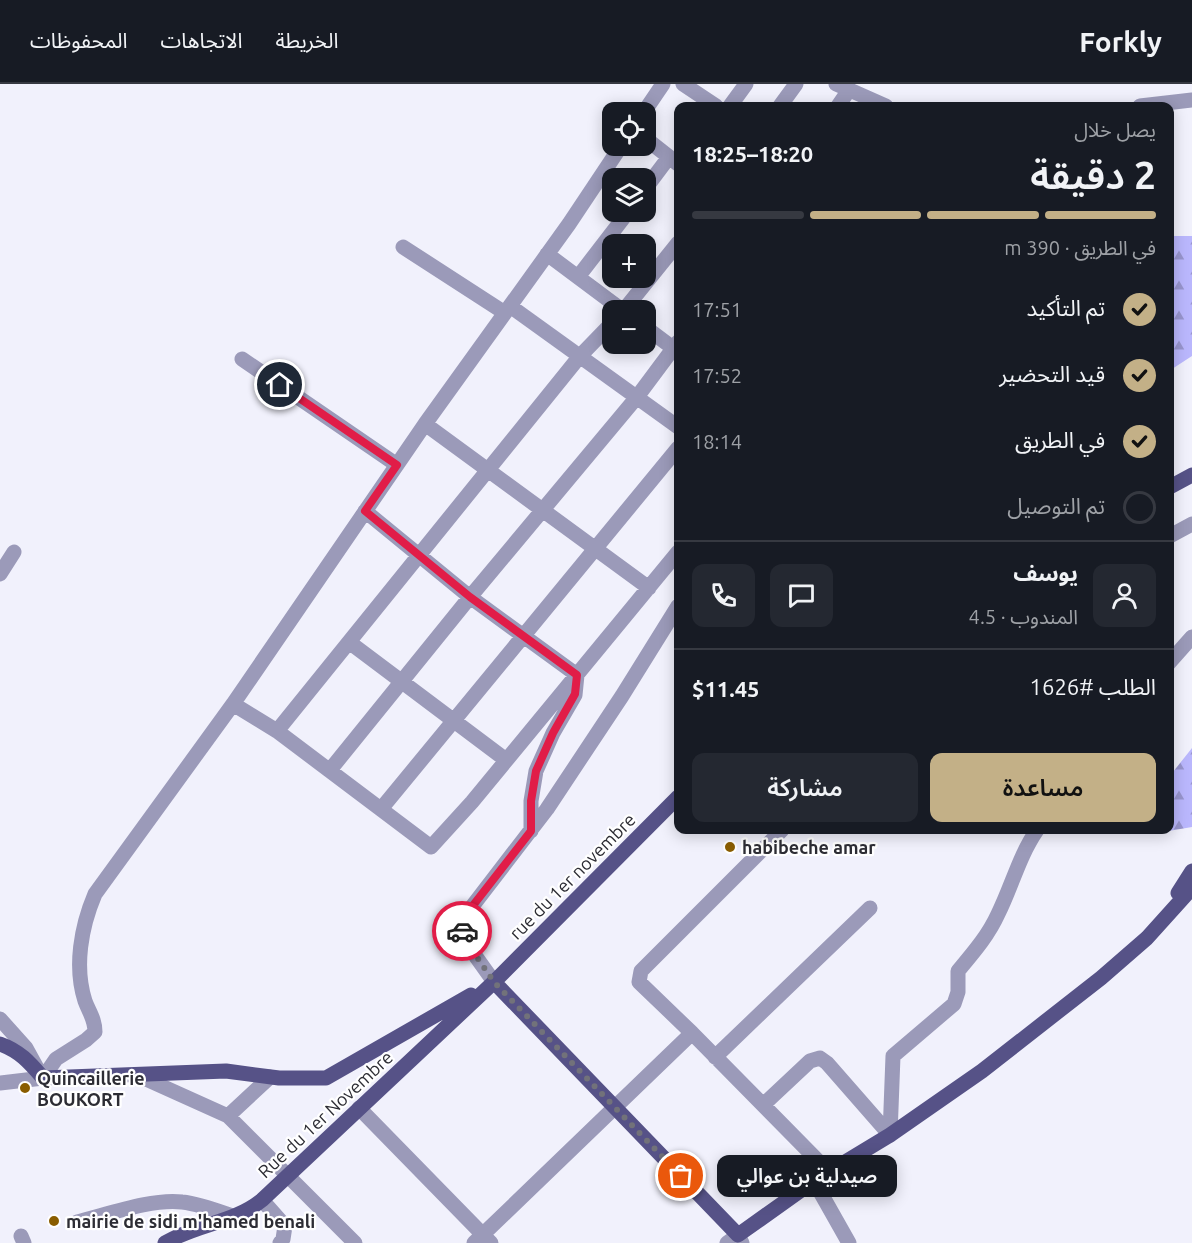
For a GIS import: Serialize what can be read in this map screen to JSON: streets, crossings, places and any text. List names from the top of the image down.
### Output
{
  "streets": {
    "main road": ["rue du 1er novembre", "Rue du 1er Novembre"]
  },
  "crossings": [
    ["rue du 1er novembre", "Rue du 1er Novembre"]
  ],
  "places": [
    "habibeche amar",
    "Quincaillerie BOUKORT",
    "صيدلية بن عوالي",
    "mairie de sidi m'hamed benali"
  ],
  "page": {
    "header": "Forkly",
    "nav": ["الخريطة", "الاتجاهات", "المحفوظات"],
    "map_buttons": ["+", "−"],
    "heading": ["2 دقيقة", "يصل خلال", "18:20–18:25"],
    "panel": [
      "يوسف",
      "المندوب · 4.5",
      "الطلب #1626",
      "$11.45"
    ],
    "bar": "في الطريق · 390 m",
    "list": [
      ["تم التأكيد", "17:51"],
      ["قيد التحضير", "17:52"],
      ["في الطريق", "18:14"],
      "تم التوصيل"
    ],
    "buttons": ["مساعدة", "مشاركة"],
    "bubble": "صيدلية بن عوالي"
  }
}
